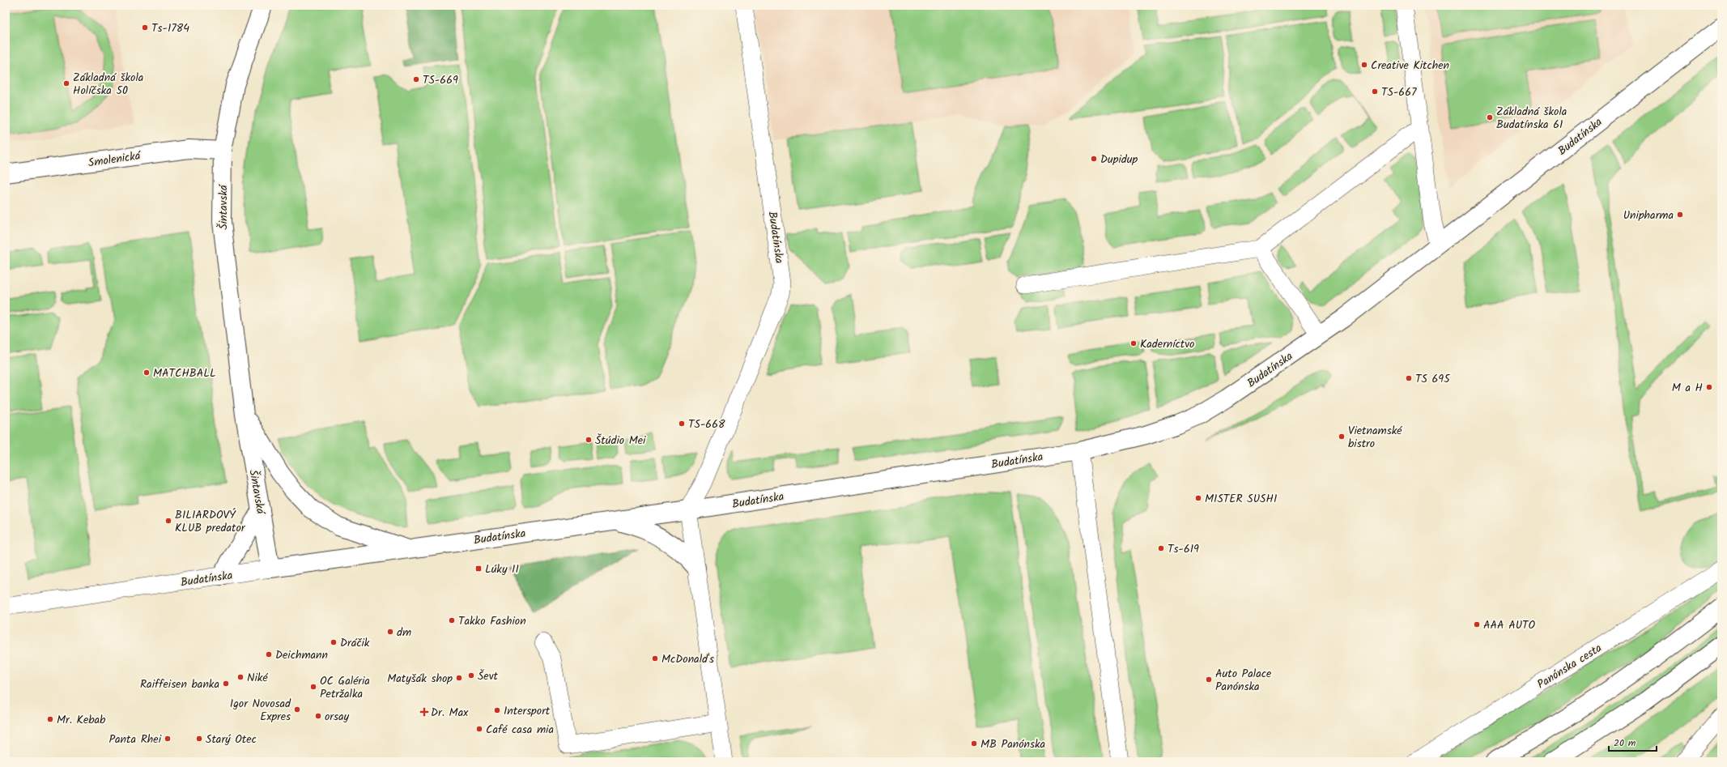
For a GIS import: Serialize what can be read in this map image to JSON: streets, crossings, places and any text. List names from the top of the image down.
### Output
{
  "streets": {
    "street": [
      "Budatínska",
      "Smolenická",
      "Šintavská",
      "Panónska cesta"
    ]
  },
  "crossings": [
    ["Budatínska", "Šintavská"],
    ["Smolenická", "Šintavská"]
  ],
  "places": {
    "other": [
      "Ts-1784",
      "Creative Kitchen",
      "TS-669",
      "Základná škola Holíčska 50",
      "TS-667",
      "Základná škola Budatínska 61",
      "Dupidup",
      "Unipharma",
      "Kaderníctvo",
      "MATCHBALL",
      "TS 695",
      "M a H",
      "TS-668",
      "Vietnamské bistro",
      "Štúdio Mei",
      "MISTER SUSHI",
      "BILIARDOVÝ KLUB predator",
      "Ts-619",
      "Takko Fashion",
      "AAA AUTO",
      "dm",
      "Dráčik",
      "Deichmann",
      "McDonald's",
      "Ševt",
      "Niké",
      "Matyšák shop",
      "Auto Palace Panónska",
      "Raiffeisen banka",
      "OC Galéria Petržalka",
      "Igor Novosad Expres",
      "Intersport",
      "orsay",
      "Mr. Kebab",
      "Café casa mia",
      "Panta Rhei",
      "Starý Otec",
      "MB Panónska"
    ],
    "transit": ["Lúky II"],
    "health": ["Dr. Max"]
  },
  "scale_bar": "20 m"
}
